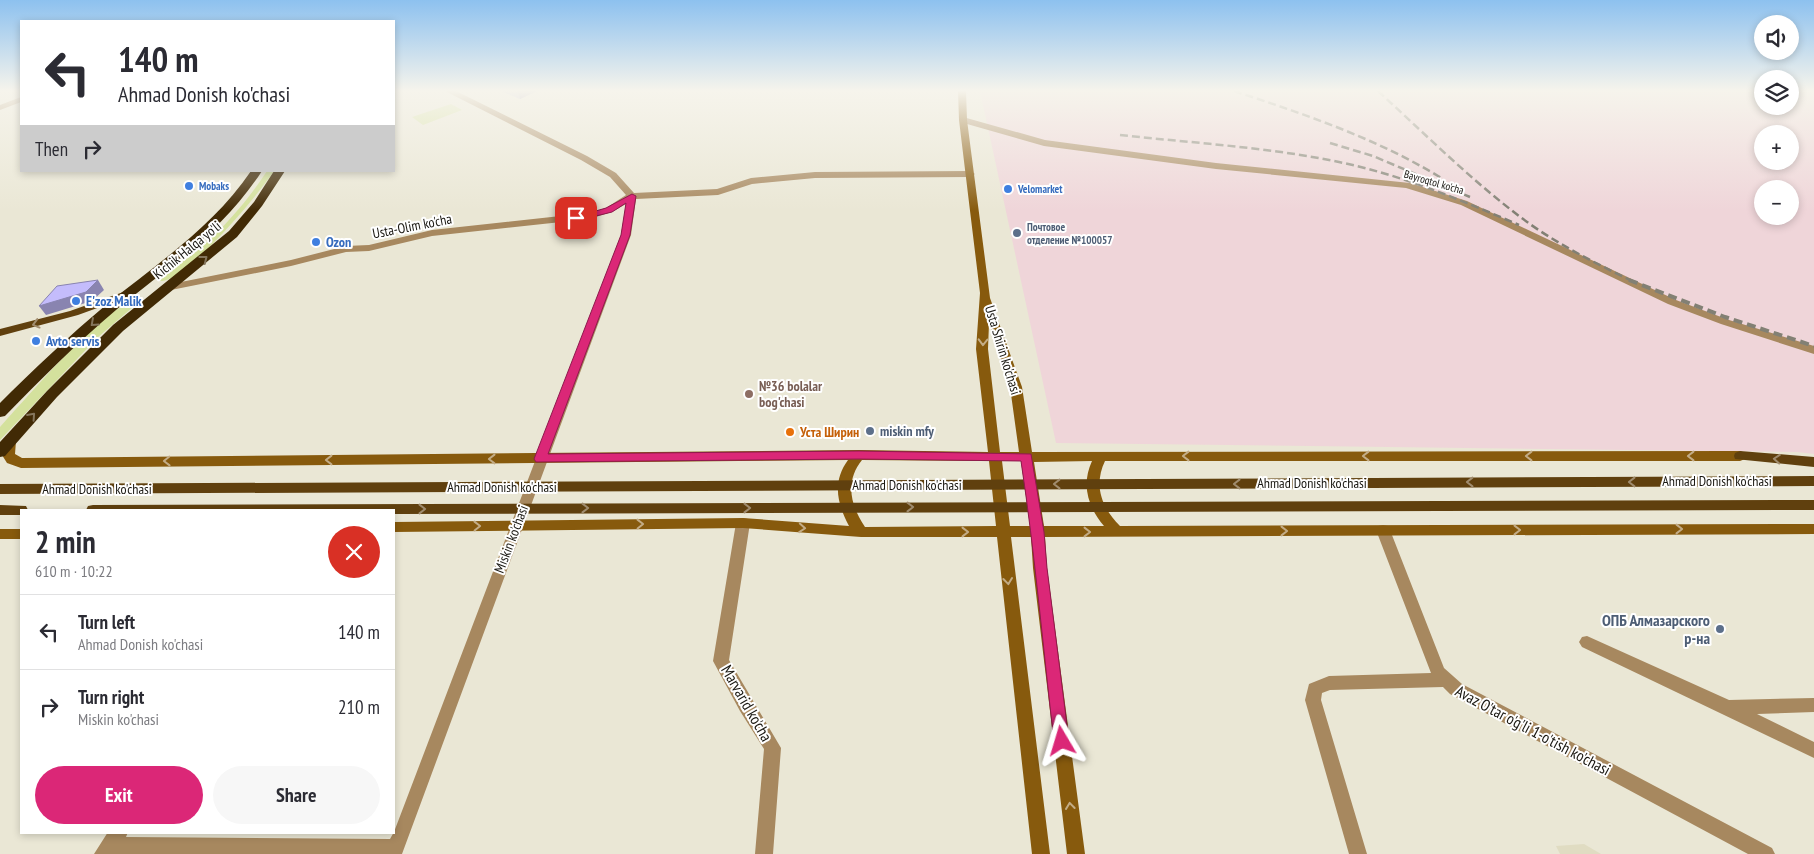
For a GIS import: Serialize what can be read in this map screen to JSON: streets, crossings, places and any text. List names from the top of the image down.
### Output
{
  "streets": {
    "highway": ["Kichik Halqa yo'li"],
    "main road": ["Ahmad Donish ko'chasi"],
    "street": [
      "Bayroqtol ko'cha",
      "Usta-Olim ko'cha",
      "Usta Shirin ko'chasi",
      "Miskin ko'chasi",
      "Marvarid ko'cha",
      "Avaz O'tar o'g'li 1-o'tish ko'chasi"
    ]
  },
  "crossings": [
    ["Usta-Olim ko'cha", "Kichik Halqa yo'li"],
    ["Usta-Olim ko'cha", "Miskin ko'chasi"],
    ["Kichik Halqa yo'li", "Ahmad Donish ko'chasi"],
    ["Usta Shirin ko'chasi", "Ahmad Donish ko'chasi"],
    ["Ahmad Donish ko'chasi", "Miskin ko'chasi"]
  ],
  "places": [
    "Mobaks",
    "Velomarket",
    "Почтовое отделение №100057",
    "Ozon",
    "E'zoz Malik",
    "Avto servis",
    "№36 bolalar bog'chasi",
    "miskin mfy",
    "Уста Ширин",
    "ОПБ Алмазарского р-на"
  ],
  "page": {
    "map_buttons": ["+", "−"],
    "turn": ["140 m", "Ahmad Donish ko'chasi"],
    "then": "Then",
    "heading": ["2 min", "610 m · 10:22"],
    "list": [
      {
        "name": "Turn left",
        "note": "Ahmad Donish ko'chasi",
        "value": "140 m"
      },
      {
        "name": "Turn right",
        "note": "Miskin ko'chasi",
        "value": "210 m"
      }
    ],
    "buttons": ["Exit", "Share"]
  }
}
